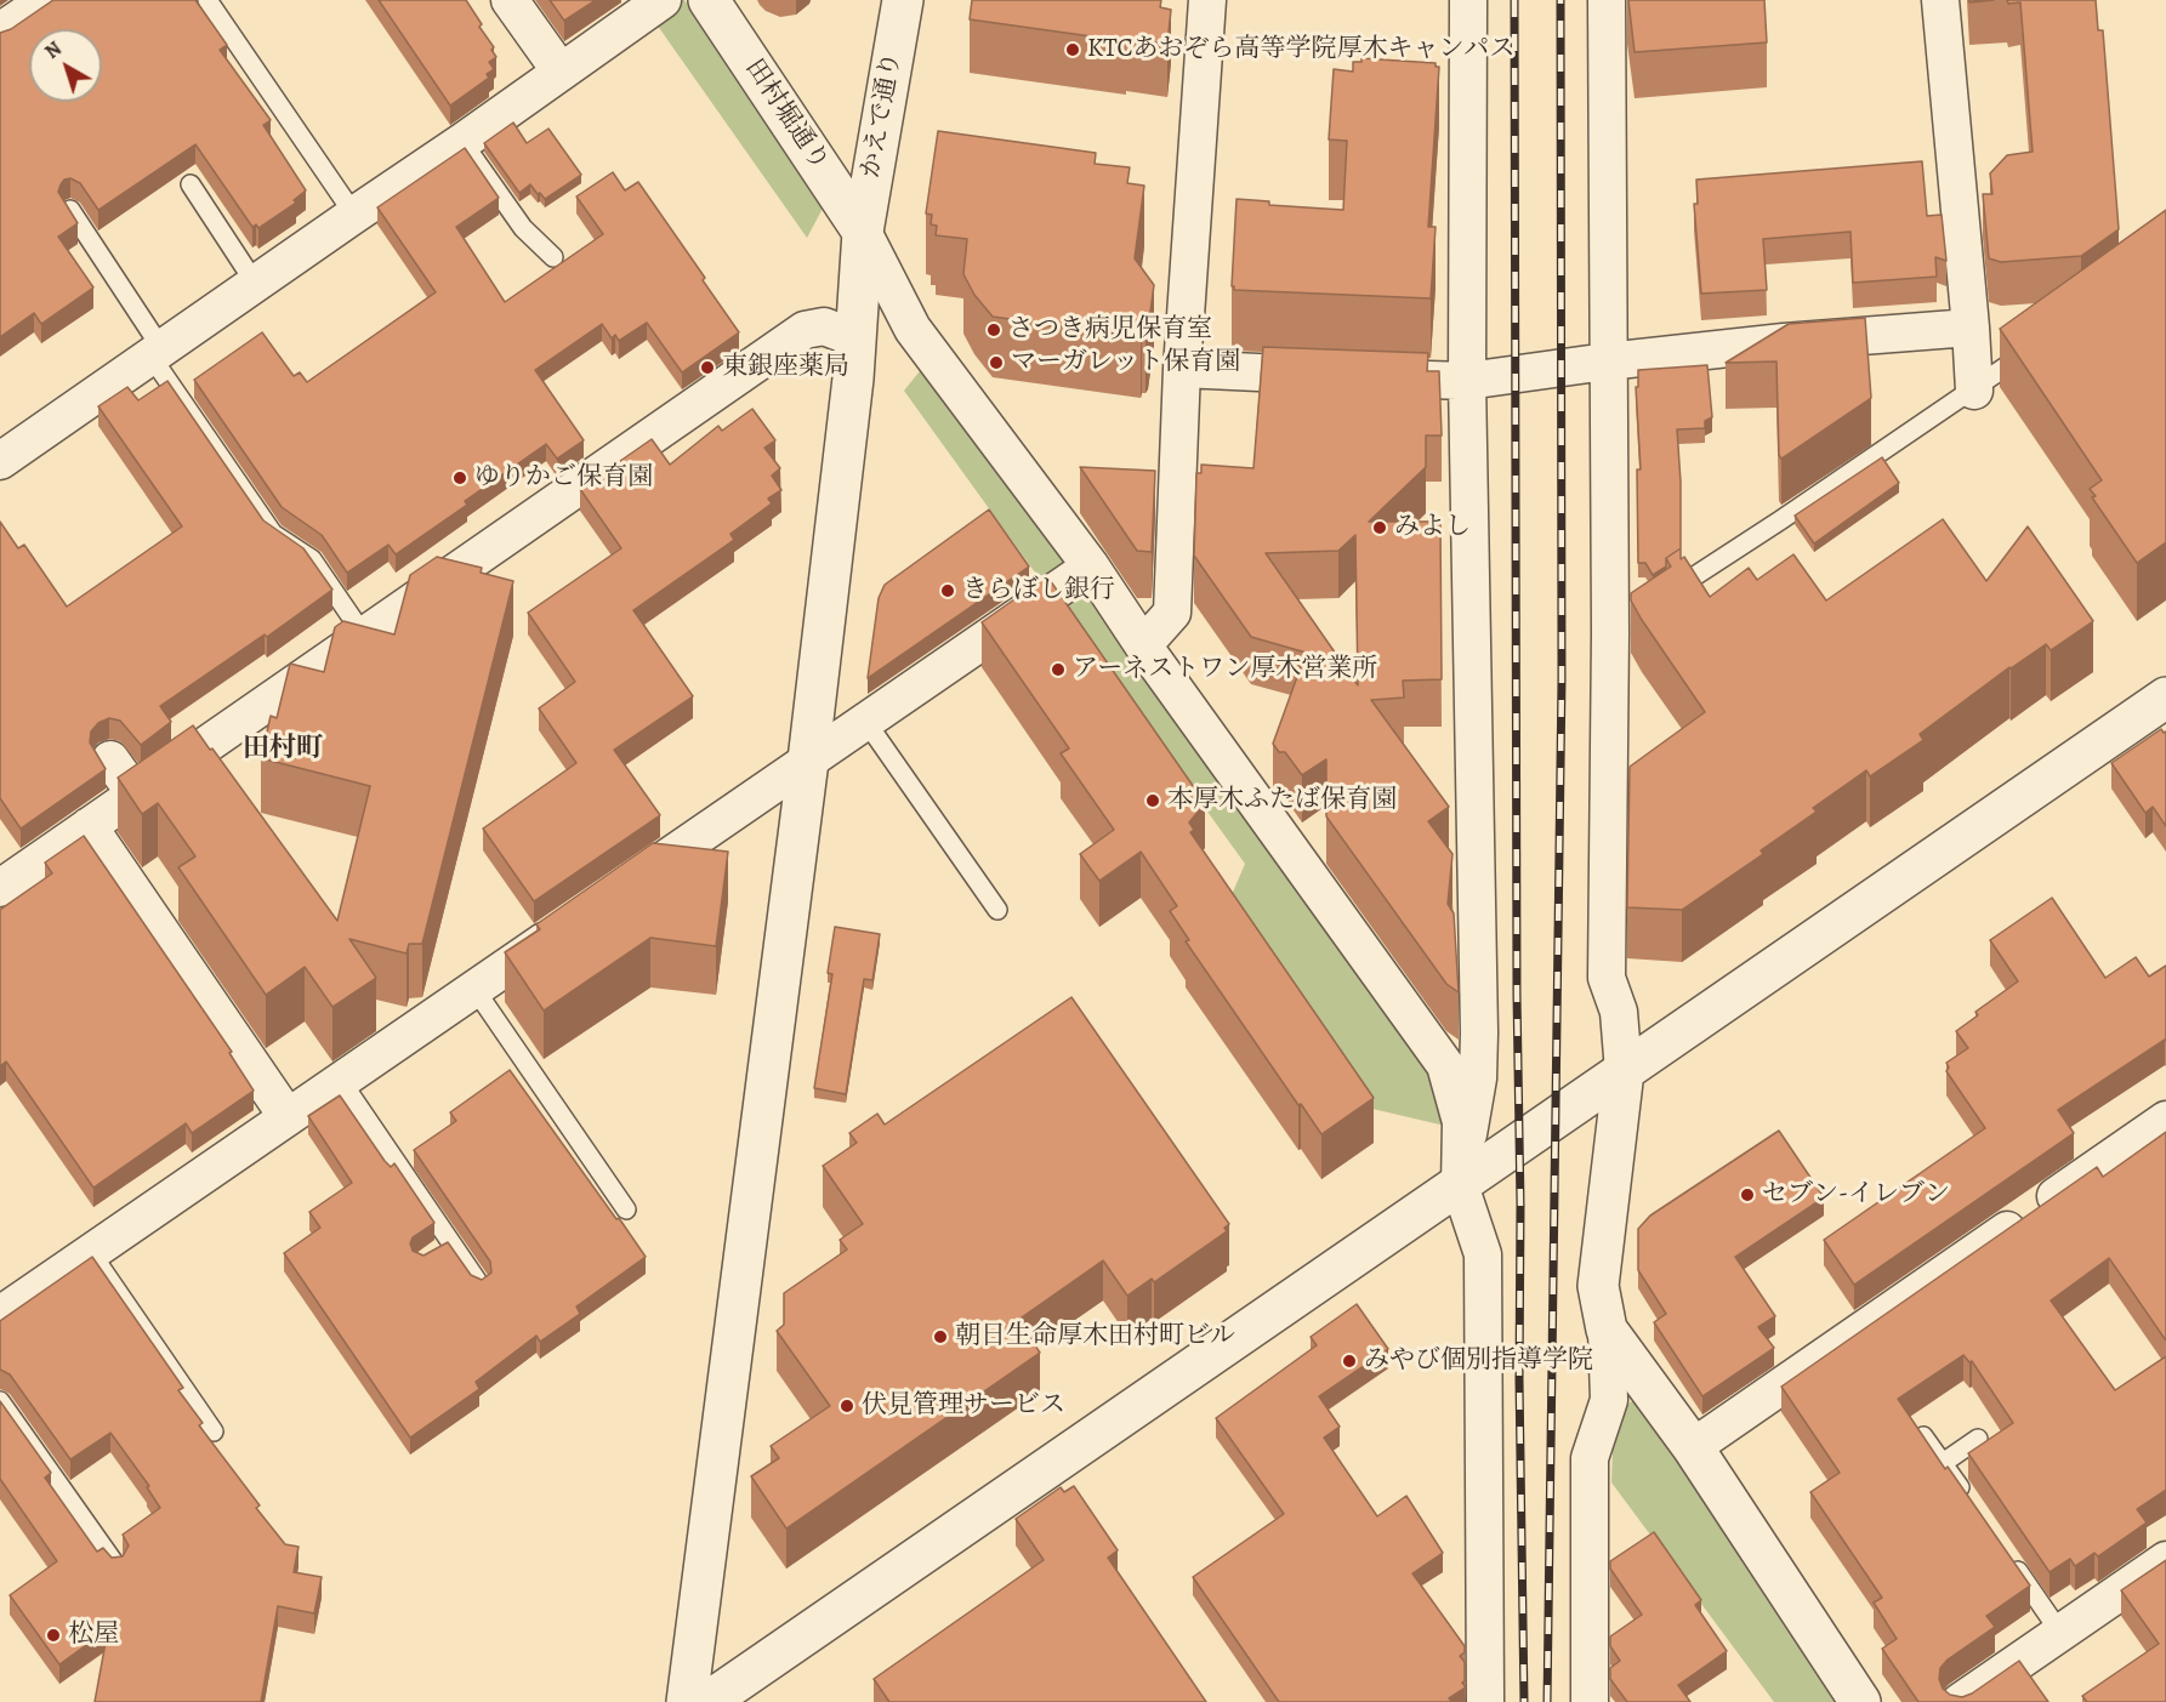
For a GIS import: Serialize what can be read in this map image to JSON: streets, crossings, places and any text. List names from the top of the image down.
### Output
{
  "streets": {
    "street": ["田村堀通り", "かえで通り"]
  },
  "crossings": [
    ["田村堀通り", "かえで通り"]
  ],
  "districts": ["田村町"],
  "places": [
    "KTCあおぞら高等学院厚木キャンパス",
    "さつき病児保育室",
    "マーガレット保育園",
    "東銀座薬局",
    "ゆりかご保育園",
    "みよし",
    "きらぼし銀行",
    "アーネストワン厚木営業所",
    "本厚木ふたば保育園",
    "セブン-イレブン",
    "朝日生命厚木田村町ビル",
    "みやび個別指導学院",
    "伏見管理サービス",
    "松屋"
  ],
  "north": "top left"
}
